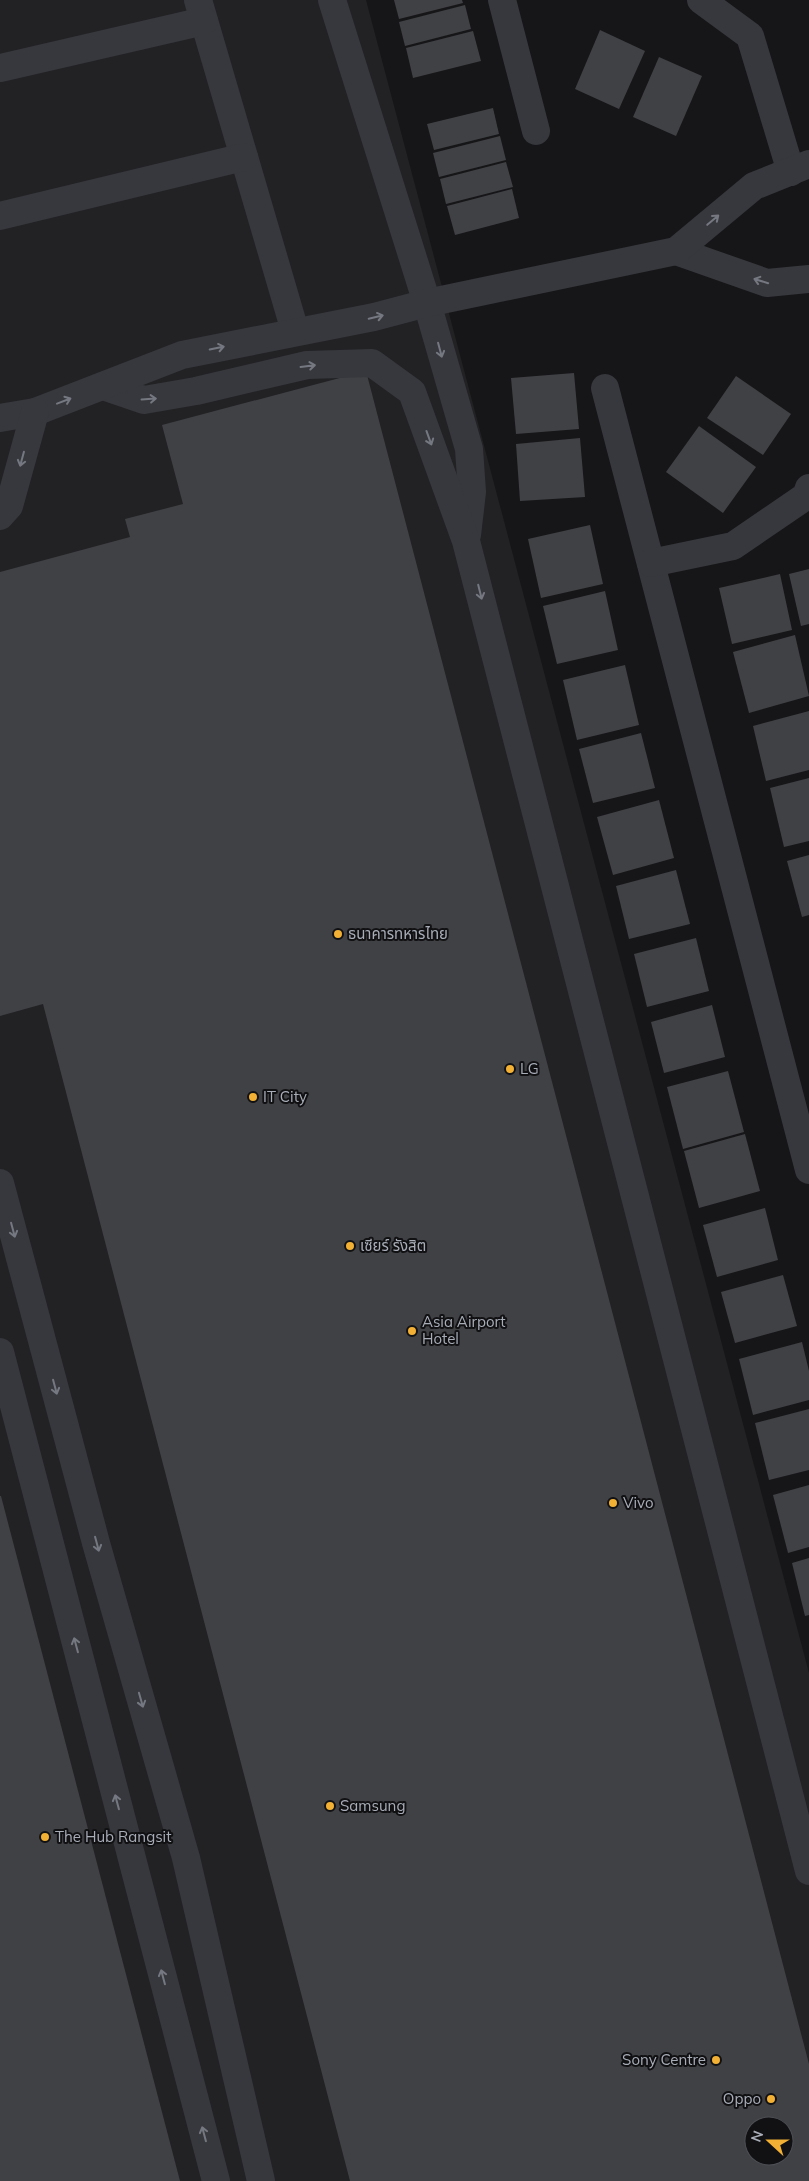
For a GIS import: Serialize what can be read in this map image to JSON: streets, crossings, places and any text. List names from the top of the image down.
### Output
{
  "places": [
    "ธนาคารทหารไทย",
    "LG",
    "IT City",
    "เซียร์ รังสิต",
    "Asia Airport Hotel",
    "Vivo",
    "Samsung",
    "The Hub Rangsit",
    "Sony Centre",
    "Oppo"
  ],
  "north": "left"
}
